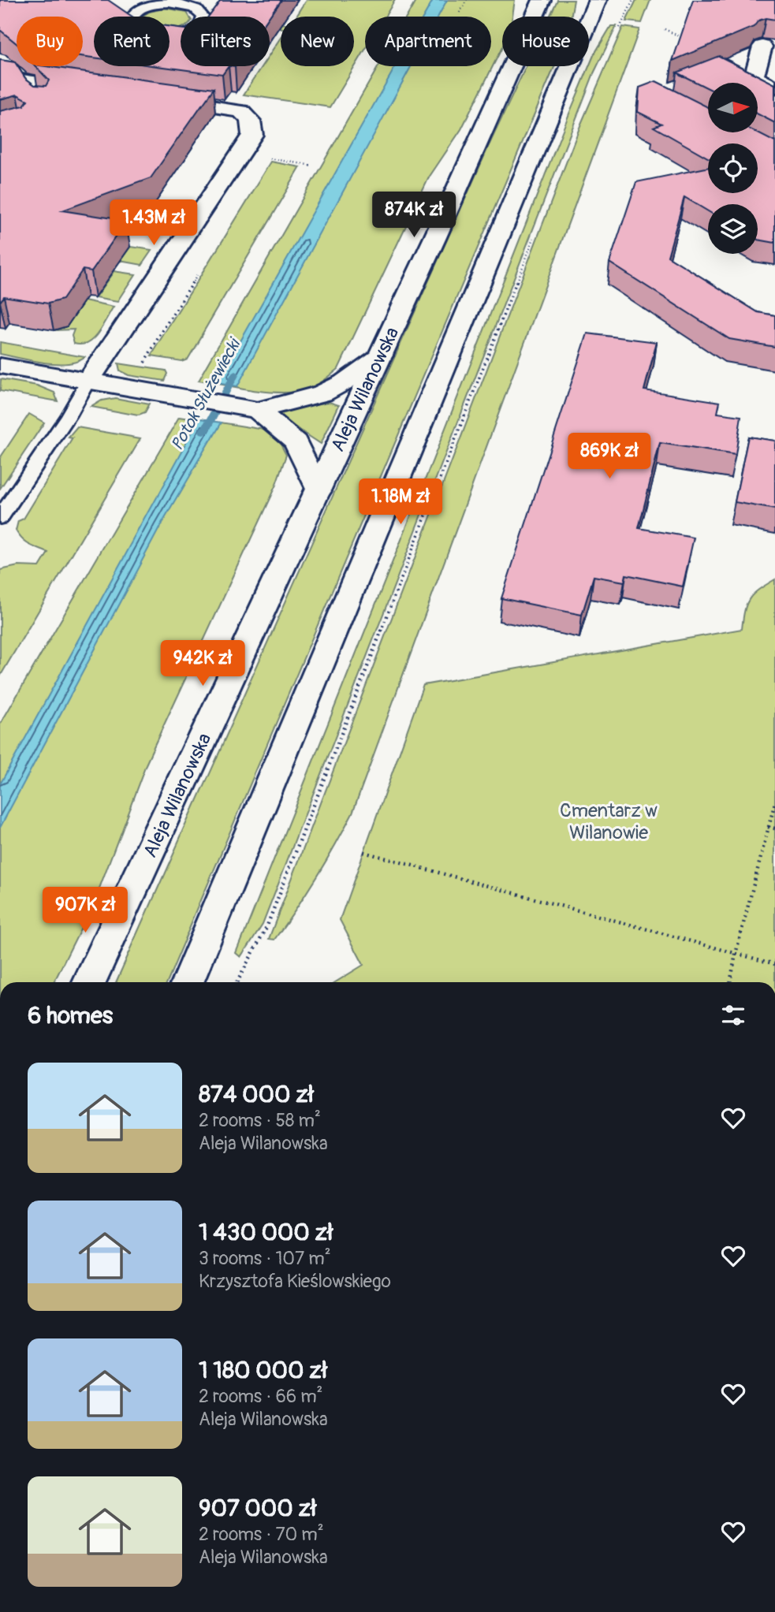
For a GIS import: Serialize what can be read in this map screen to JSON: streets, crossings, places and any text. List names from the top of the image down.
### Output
{
  "streets": {
    "main road": ["Aleja Wilanowska"]
  },
  "water": ["Potok Służewiecki"],
  "parks": ["Cmentarz w Wilanowie"],
  "north": "right",
  "page": {
    "chip": [
      "Buy",
      "Rent",
      "Filters",
      "New",
      "Apartment",
      "House"
    ],
    "price": [
      "874K zł",
      "1.43M zł",
      "869K zł",
      "1.18M zł",
      "942K zł",
      "907K zł"
    ],
    "heading": "6 homes",
    "list": [
      {
        "name": "874 000 zł",
        "note": "2 rooms · 58 m² · Aleja Wilanowska"
      },
      {
        "name": "1 430 000 zł",
        "note": "3 rooms · 107 m² · Krzysztofa Kieślowskiego"
      },
      {
        "name": "1 180 000 zł",
        "note": "2 rooms · 66 m² · Aleja Wilanowska"
      },
      {
        "name": "907 000 zł",
        "note": "2 rooms · 70 m² · Aleja Wilanowska"
      }
    ]
  }
}
